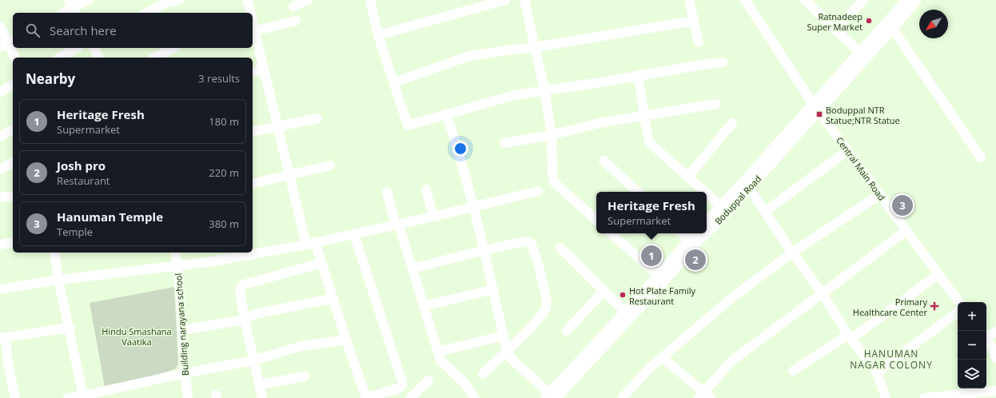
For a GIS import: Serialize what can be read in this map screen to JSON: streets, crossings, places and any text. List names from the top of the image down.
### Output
{
  "streets": {
    "street": ["Central Main Road", "Boduppal Road", "Building narayana school"]
  },
  "crossings": [
    ["Central Main Road", "Boduppal Road"]
  ],
  "districts": ["HANUMAN NAGAR COLONY"],
  "parks": ["Hindu Smashana Vaatika"],
  "places": {
    "other": ["Ratnadeep Super Market", "Hot Plate Family Restaurant"],
    "transit": ["Boduppal NTR Statue;NTR Statue"],
    "health": ["Primary Healthcare Center"]
  },
  "north": "bottom left",
  "page": {
    "search": "Search here",
    "heading": ["Nearby", "3 results"],
    "list": [
      {
        "mark": "1",
        "name": "Heritage Fresh",
        "note": "Supermarket",
        "value": "180 m"
      },
      {
        "mark": "2",
        "name": "Josh pro",
        "note": "Restaurant",
        "value": "220 m"
      },
      {
        "mark": "3",
        "name": "Hanuman Temple",
        "note": "Temple",
        "value": "380 m"
      }
    ],
    "popup": ["Heritage Fresh", "Supermarket"],
    "pins": ["3", "1", "2"],
    "map_buttons": ["+", "−"]
  }
}
